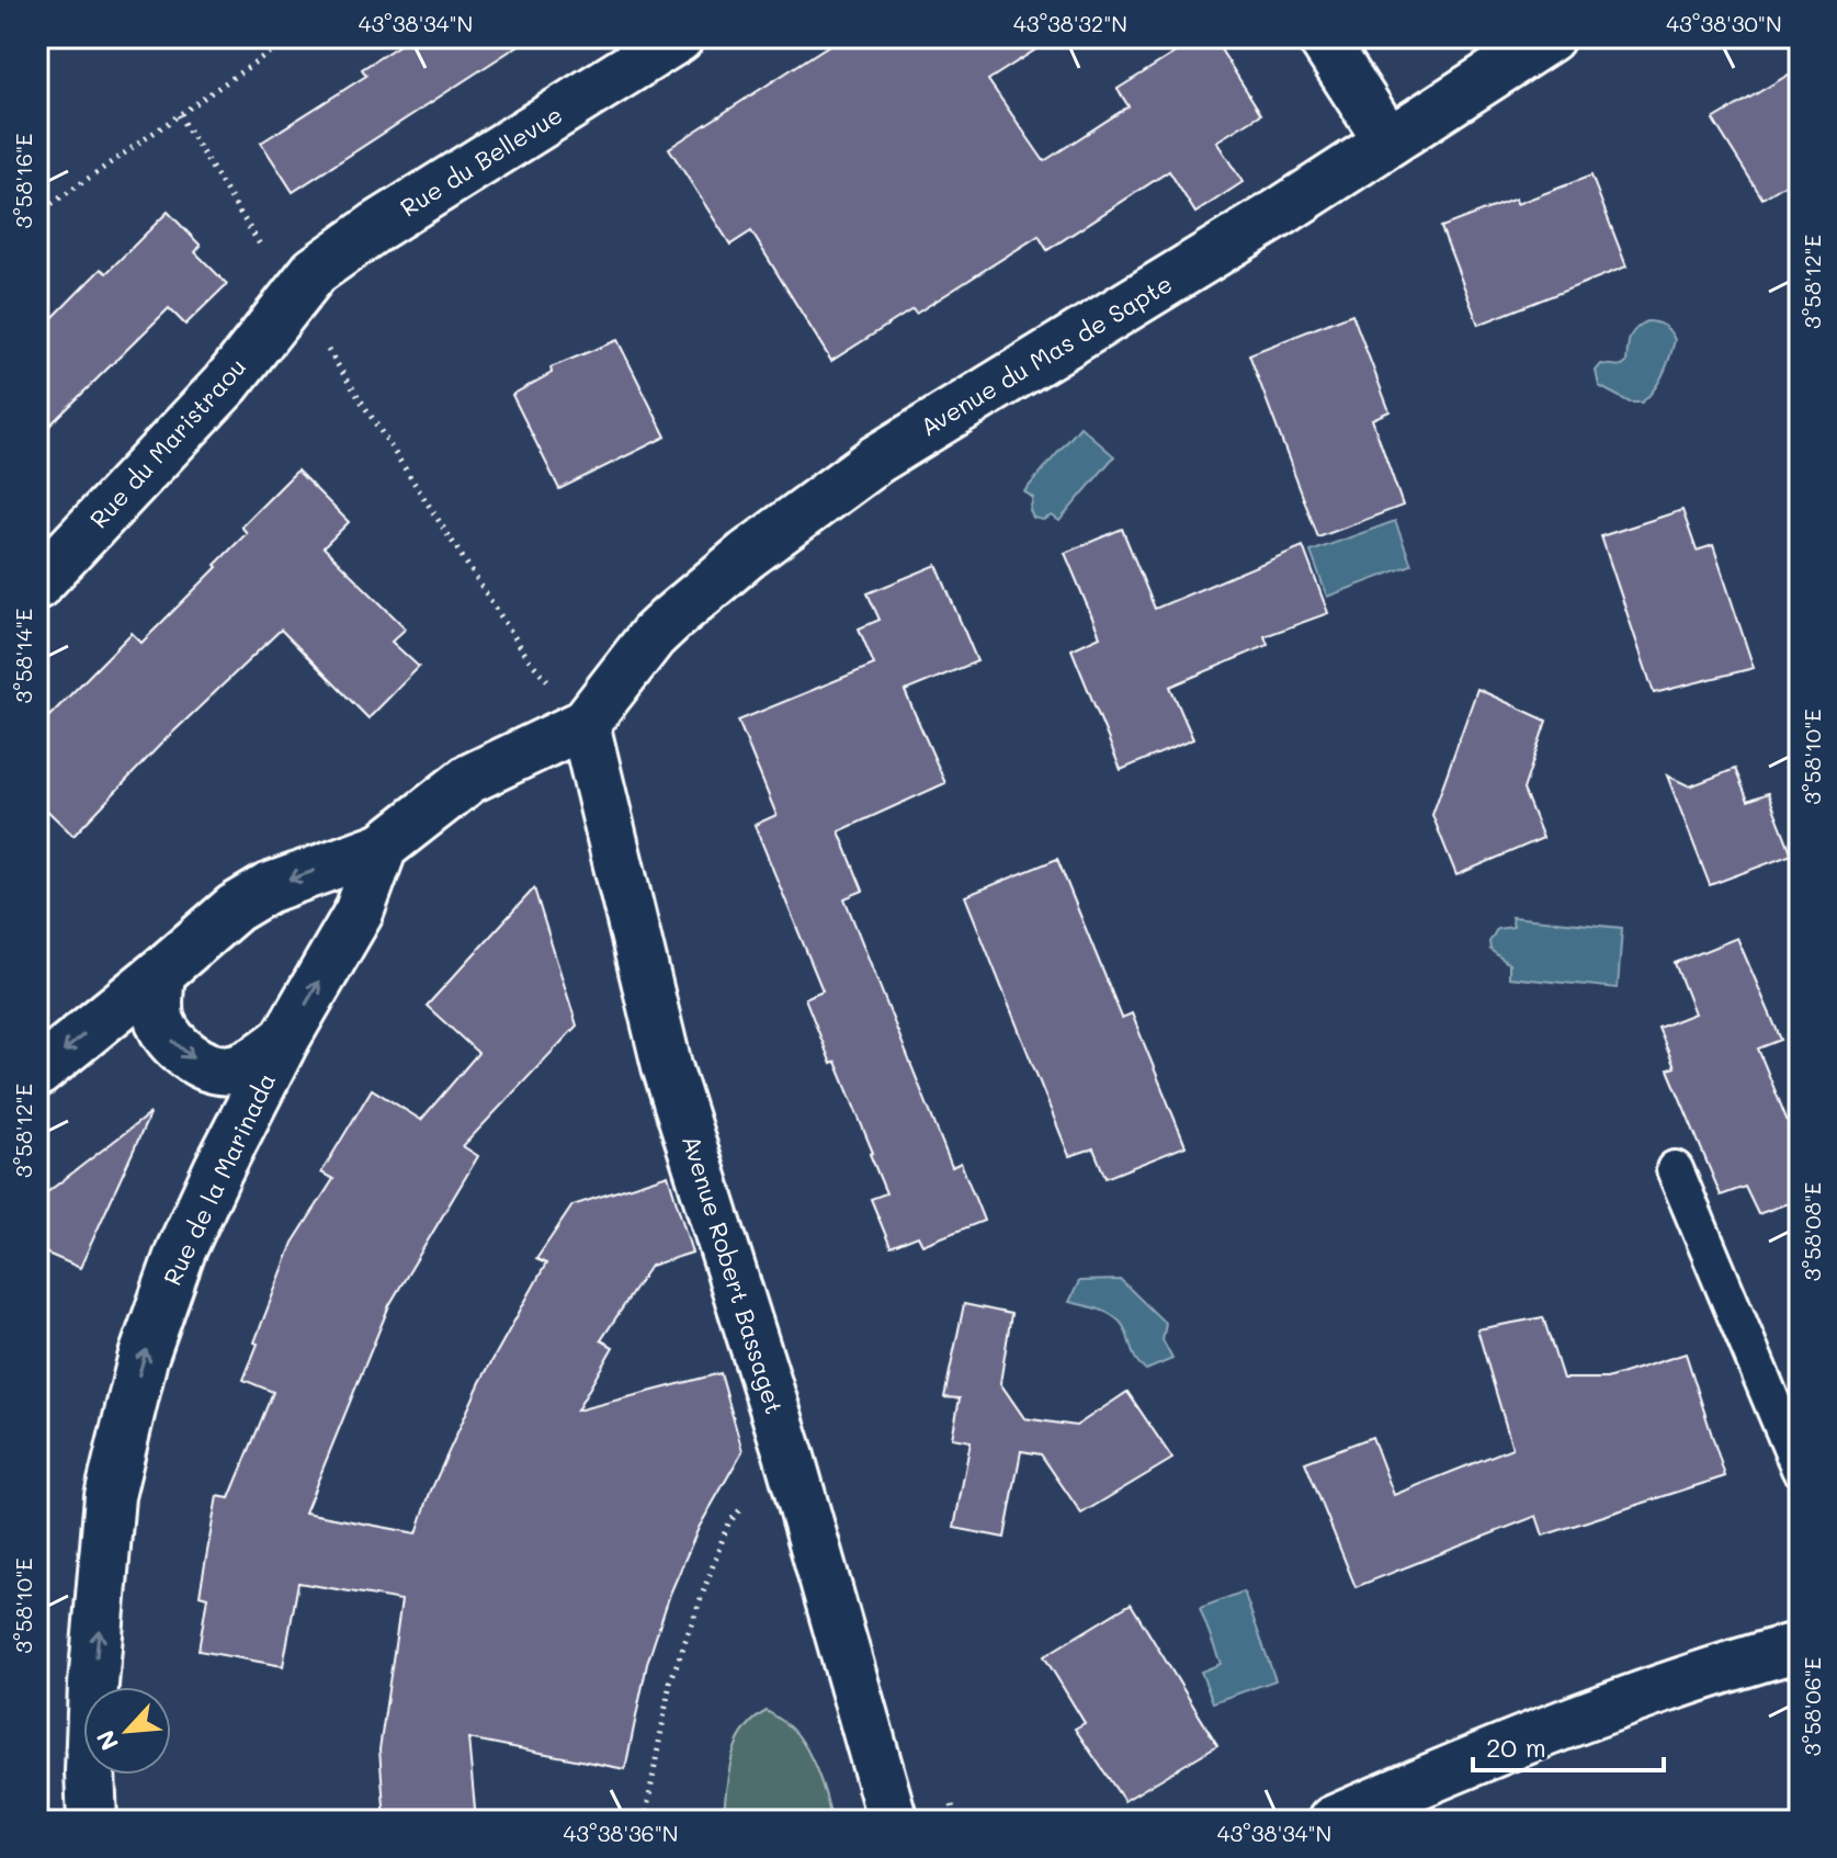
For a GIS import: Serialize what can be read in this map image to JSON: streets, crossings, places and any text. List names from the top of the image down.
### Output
{
  "streets": {
    "street": [
      "Rue du Bellevue",
      "Avenue du Mas de Sapte",
      "Rue du Maristraou",
      "Rue de la Marinada",
      "Avenue Robert Bassaget"
    ]
  },
  "crossings": [
    ["Rue du Bellevue", "Rue du Maristraou"],
    ["Avenue du Mas de Sapte", "Avenue Robert Bassaget"]
  ],
  "one_way": ["Rue de la Marinada"],
  "scale_bar": "20 m",
  "north": "bottom left",
  "coordinates": [
    "43°38'34\"N",
    "43°38'32\"N",
    "43°38'30\"N",
    "3°58'16\"E",
    "3°58'12\"E",
    "3°58'14\"E",
    "3°58'10\"E",
    "3°58'08\"E",
    "3°58'06\"E",
    "43°38'36\"N"
  ]
}
